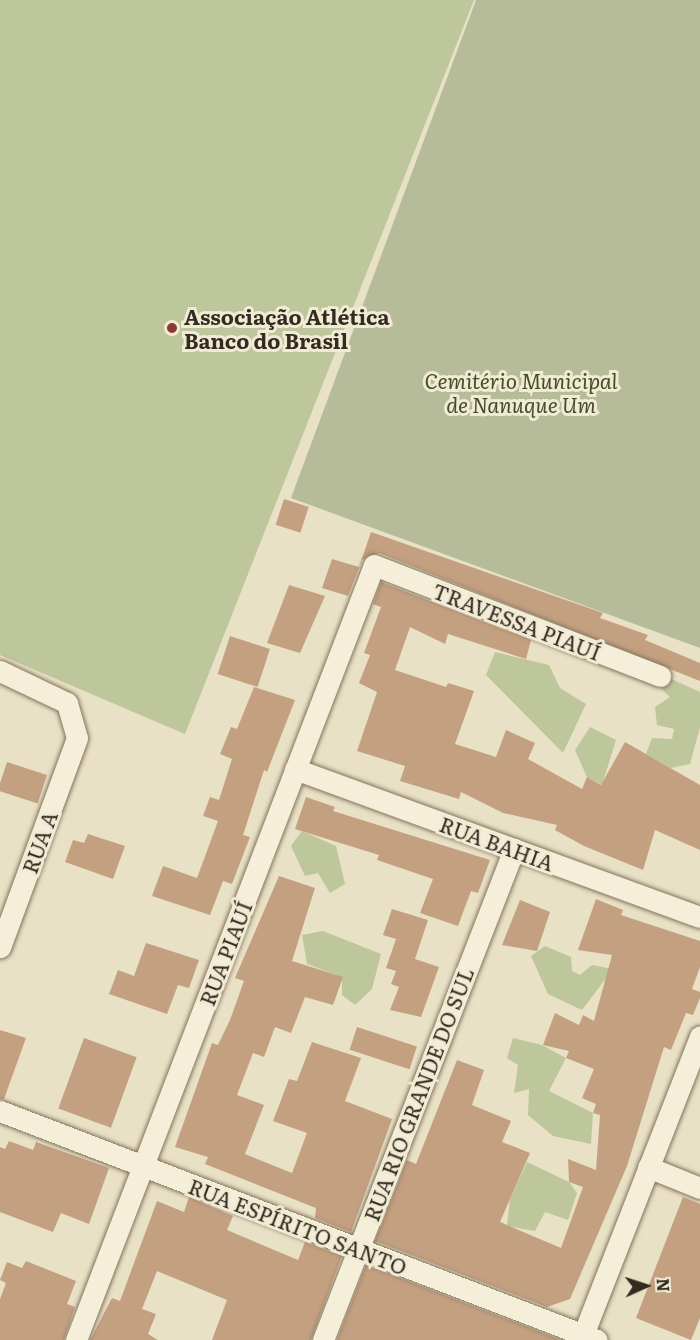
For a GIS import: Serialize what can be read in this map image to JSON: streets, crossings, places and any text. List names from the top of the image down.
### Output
{
  "streets": {
    "street": [
      "TRAVESSA PIAUÍ",
      "RUA A",
      "RUA BAHIA",
      "RUA PIAUÍ",
      "RUA RIO GRANDE DO SUL",
      "RUA ESPÍRITO SANTO"
    ]
  },
  "crossings": [
    ["TRAVESSA PIAUÍ", "RUA PIAUÍ"],
    ["RUA BAHIA", "RUA PIAUÍ"],
    ["RUA BAHIA", "RUA RIO GRANDE DO SUL"],
    ["RUA PIAUÍ", "RUA ESPÍRITO SANTO"],
    ["RUA RIO GRANDE DO SUL", "RUA ESPÍRITO SANTO"]
  ],
  "parks": ["Cemitério Municipal de Nanuque Um"],
  "places": ["Associação Atlética Banco do Brasil"],
  "north": "right"
}
